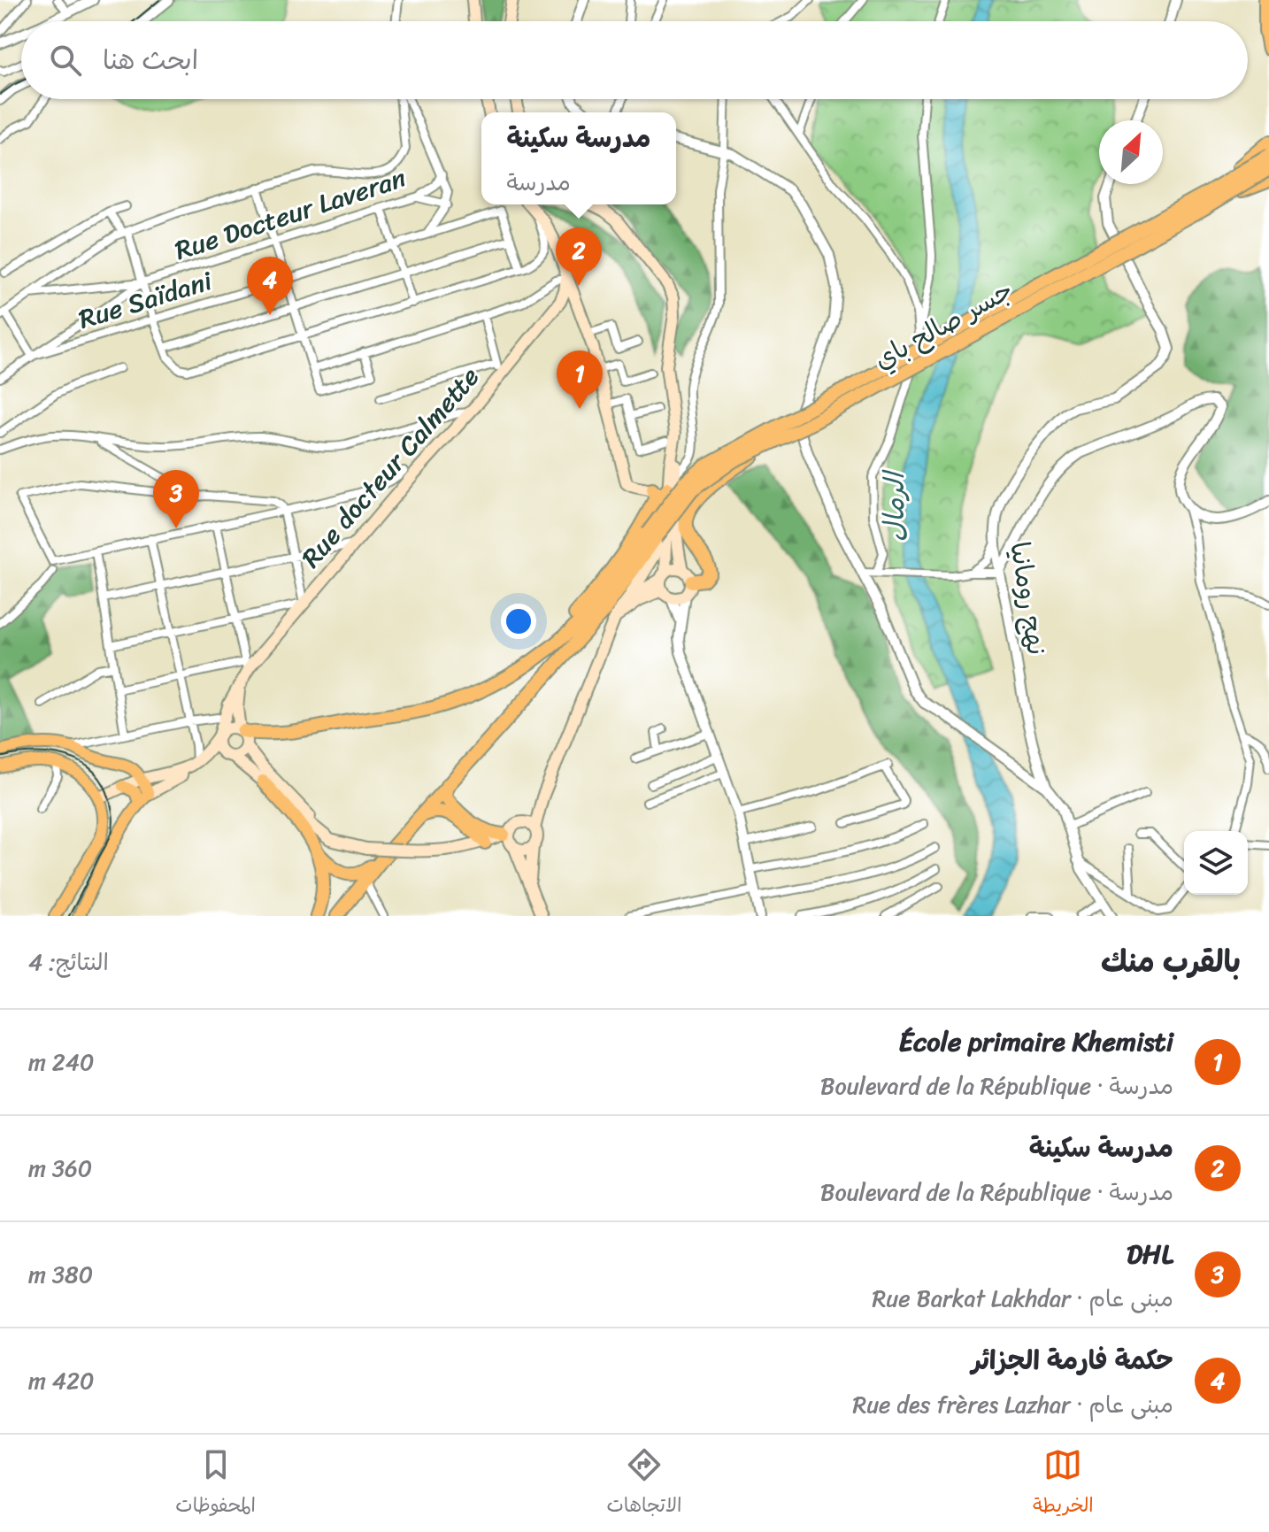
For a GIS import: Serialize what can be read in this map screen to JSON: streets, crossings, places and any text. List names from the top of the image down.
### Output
{
  "streets": {
    "highway": ["جسر صالح باي"],
    "main road": ["Rue docteur Calmette"],
    "street": ["Rue Docteur Laveran", "Rue Saïdani", "نهج رومانيا"]
  },
  "water": ["الرمال"],
  "north": "top right",
  "page": {
    "search": "ابحث هنا",
    "popup": ["مدرسة سكينة", "مدرسة"],
    "pins": [
      "2",
      "4",
      "1",
      "3"
    ],
    "heading": ["بالقرب منك", "النتائج: 4"],
    "list": [
      {
        "mark": "1",
        "name": "École primaire Khemisti",
        "note": "مدرسة · Boulevard de la République",
        "value": "240 m"
      },
      {
        "mark": "2",
        "name": "مدرسة سكينة",
        "note": "مدرسة · Boulevard de la République",
        "value": "360 m"
      },
      {
        "mark": "3",
        "name": "DHL",
        "note": "مبنى عام · Rue Barkat Lakhdar",
        "value": "380 m"
      },
      {
        "mark": "4",
        "name": "حكمة فارمة الجزائر",
        "note": "مبنى عام · Rue des frères Lazhar",
        "value": "420 m"
      }
    ],
    "nav": ["الخريطة", "الاتجاهات", "المحفوظات"]
  }
}
